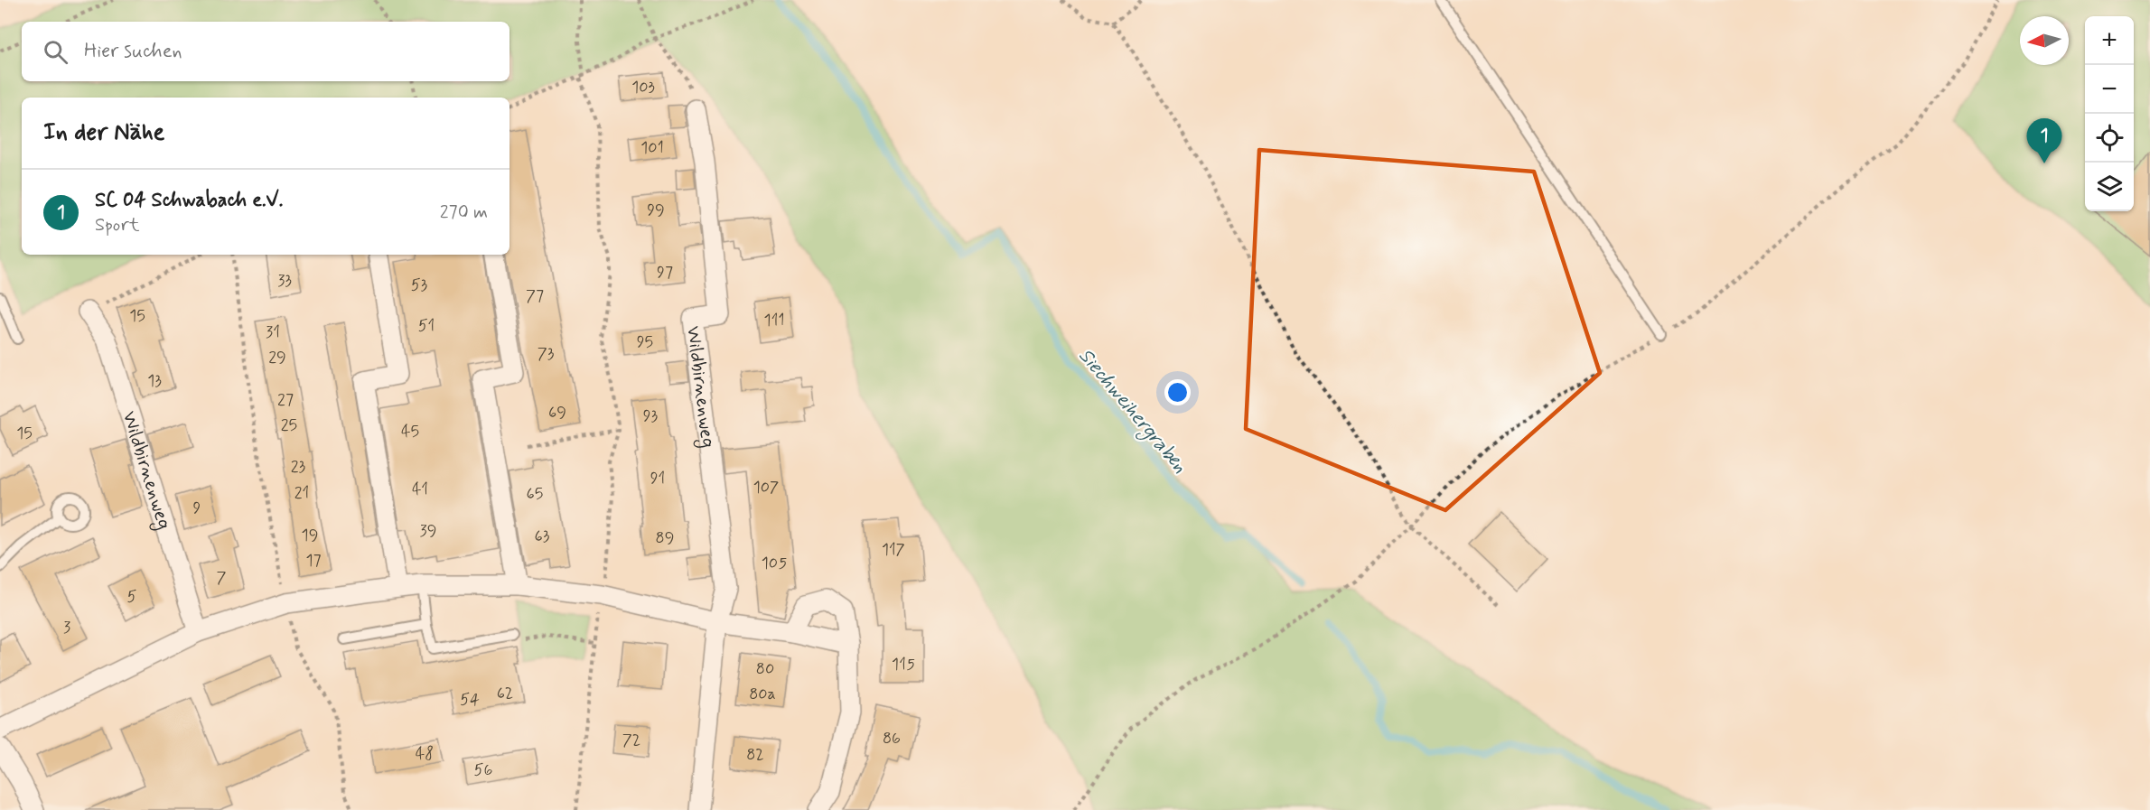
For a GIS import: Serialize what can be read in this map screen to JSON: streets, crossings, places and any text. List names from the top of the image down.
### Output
{
  "streets": {
    "street": ["Wildbirnenweg"]
  },
  "water": ["Siechweihergraben"],
  "house_numbers": [
    "103",
    "101",
    "99",
    "97",
    "33",
    "53",
    "77",
    "15",
    "111",
    "51",
    "31",
    "95",
    "73",
    "29",
    "13",
    "27",
    "69",
    "93",
    "25",
    "45",
    "15",
    "23",
    "91",
    "107",
    "41",
    "21",
    "65",
    "9",
    "39",
    "19",
    "63",
    "89",
    "117",
    "17",
    "105",
    "7",
    "5",
    "3",
    "115",
    "80",
    "62",
    "80a",
    "54",
    "86",
    "72",
    "48",
    "82",
    "56"
  ],
  "north": "left",
  "page": {
    "map_buttons": ["+", "−"],
    "search": "Hier suchen",
    "heading": "In der Nähe",
    "pins": "1",
    "list": [
      {
        "mark": "1",
        "name": "SC 04 Schwabach e.V.",
        "note": "Sport",
        "value": "270 m"
      }
    ]
  }
}
